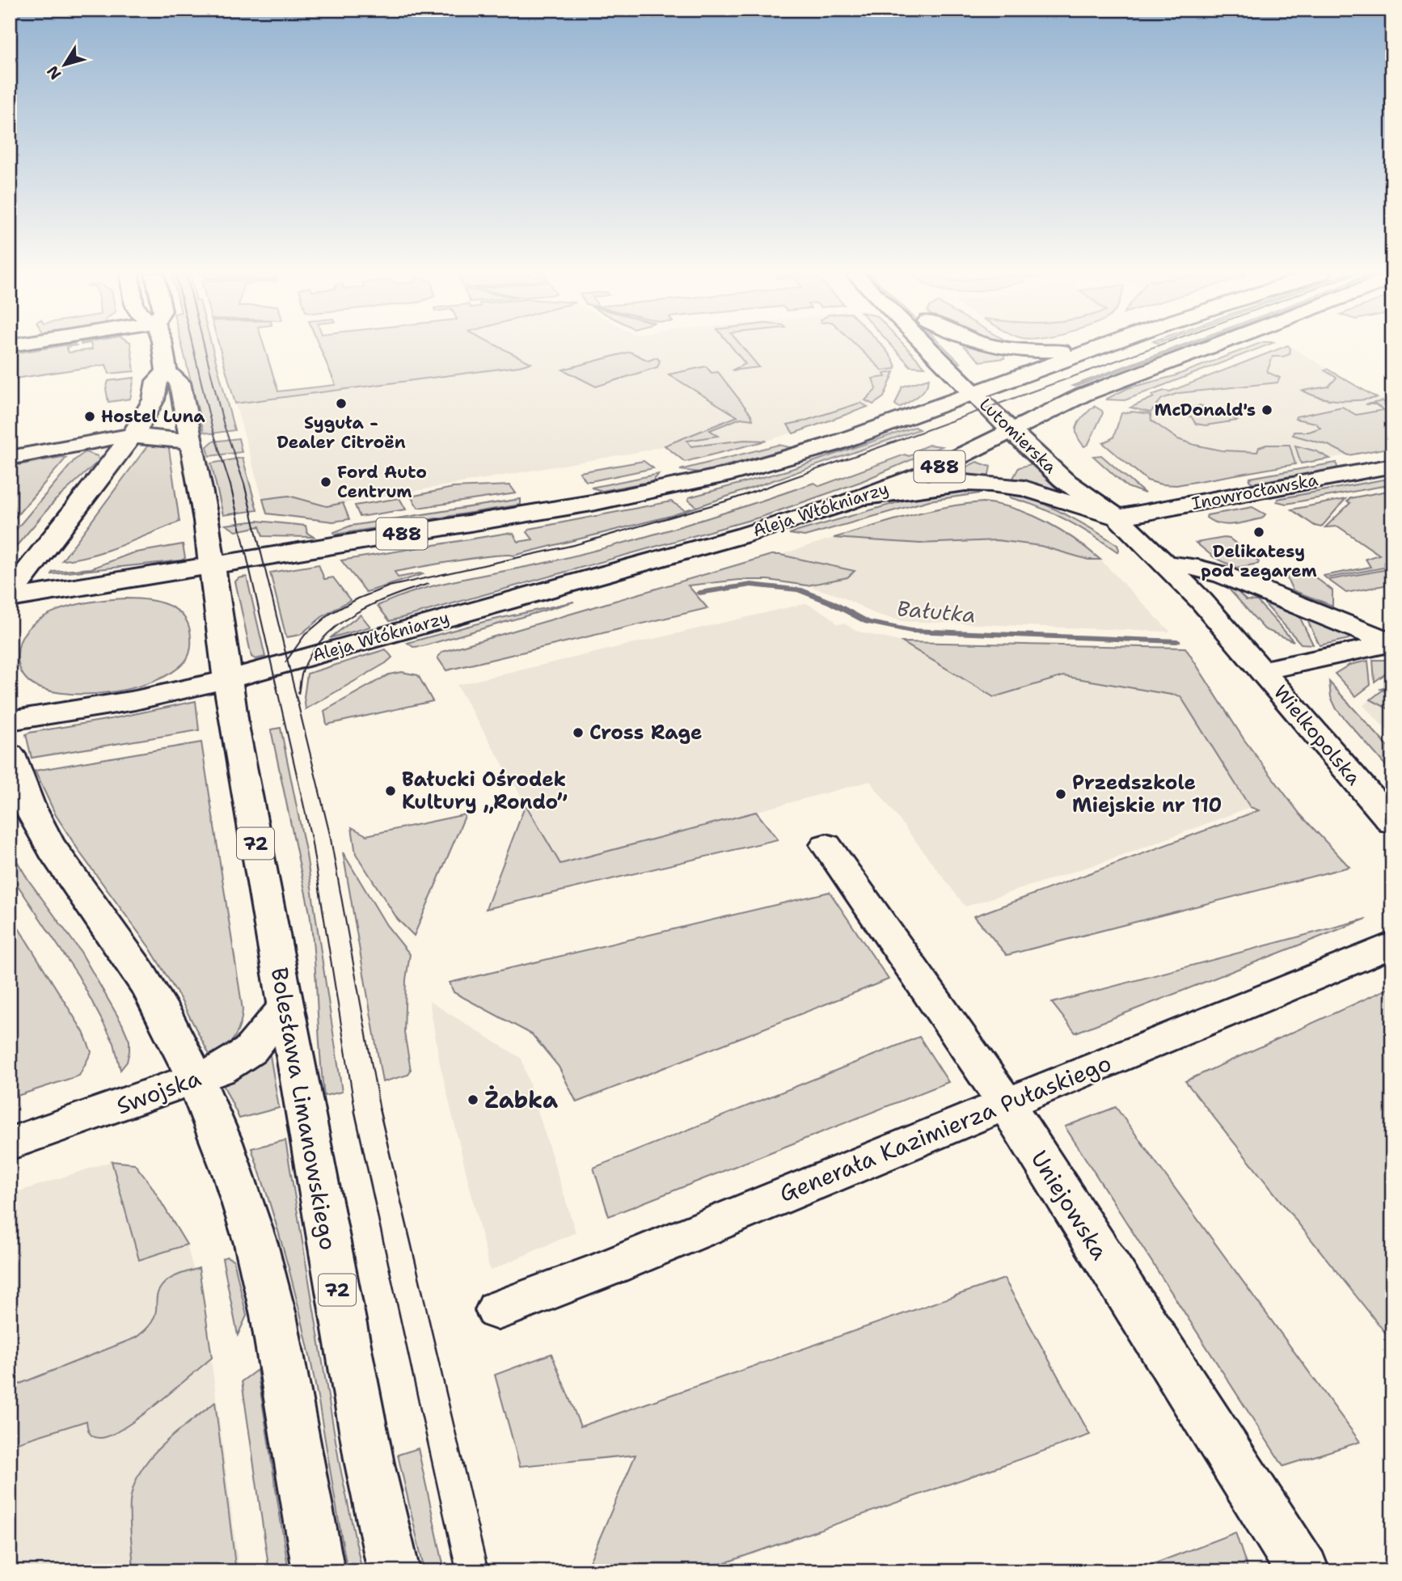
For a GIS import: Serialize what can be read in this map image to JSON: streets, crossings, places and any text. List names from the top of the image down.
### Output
{
  "streets": {
    "main road": [
      "Lutomierska",
      "488",
      "Inowrocławska",
      "Aleja Włókniarzy",
      "Wielkopolska",
      "72",
      "Swojska",
      "Bolesława Limanowskiego",
      "Generała Kazimierza Pułaskiego",
      "Uniejowska"
    ]
  },
  "crossings": [
    ["Lutomierska", "488"],
    ["Lutomierska", "Inowrocławska"],
    ["Lutomierska", "Aleja Włókniarzy"],
    ["Lutomierska", "Wielkopolska"],
    ["488", "Aleja Włókniarzy"],
    ["488", "72"],
    ["488", "Bolesława Limanowskiego"],
    ["Aleja Włókniarzy", "72"],
    ["Aleja Włókniarzy", "Bolesława Limanowskiego"],
    ["72", "Bolesława Limanowskiego"],
    ["Swojska", "Bolesława Limanowskiego"],
    ["Generała Kazimierza Pułaskiego", "Uniejowska"]
  ],
  "water": ["Bałutka"],
  "places": [
    "Syguła - Dealer Citroën",
    "McDonald's",
    "Hostel Luna",
    "Ford Auto Centrum",
    "Delikatesy pod zegarem",
    "Cross Rage",
    "Bałucki Ośrodek Kultury „Rondo”",
    "Przedszkole Miejskie nr 110",
    "Żabka"
  ],
  "north": "bottom left"
}
